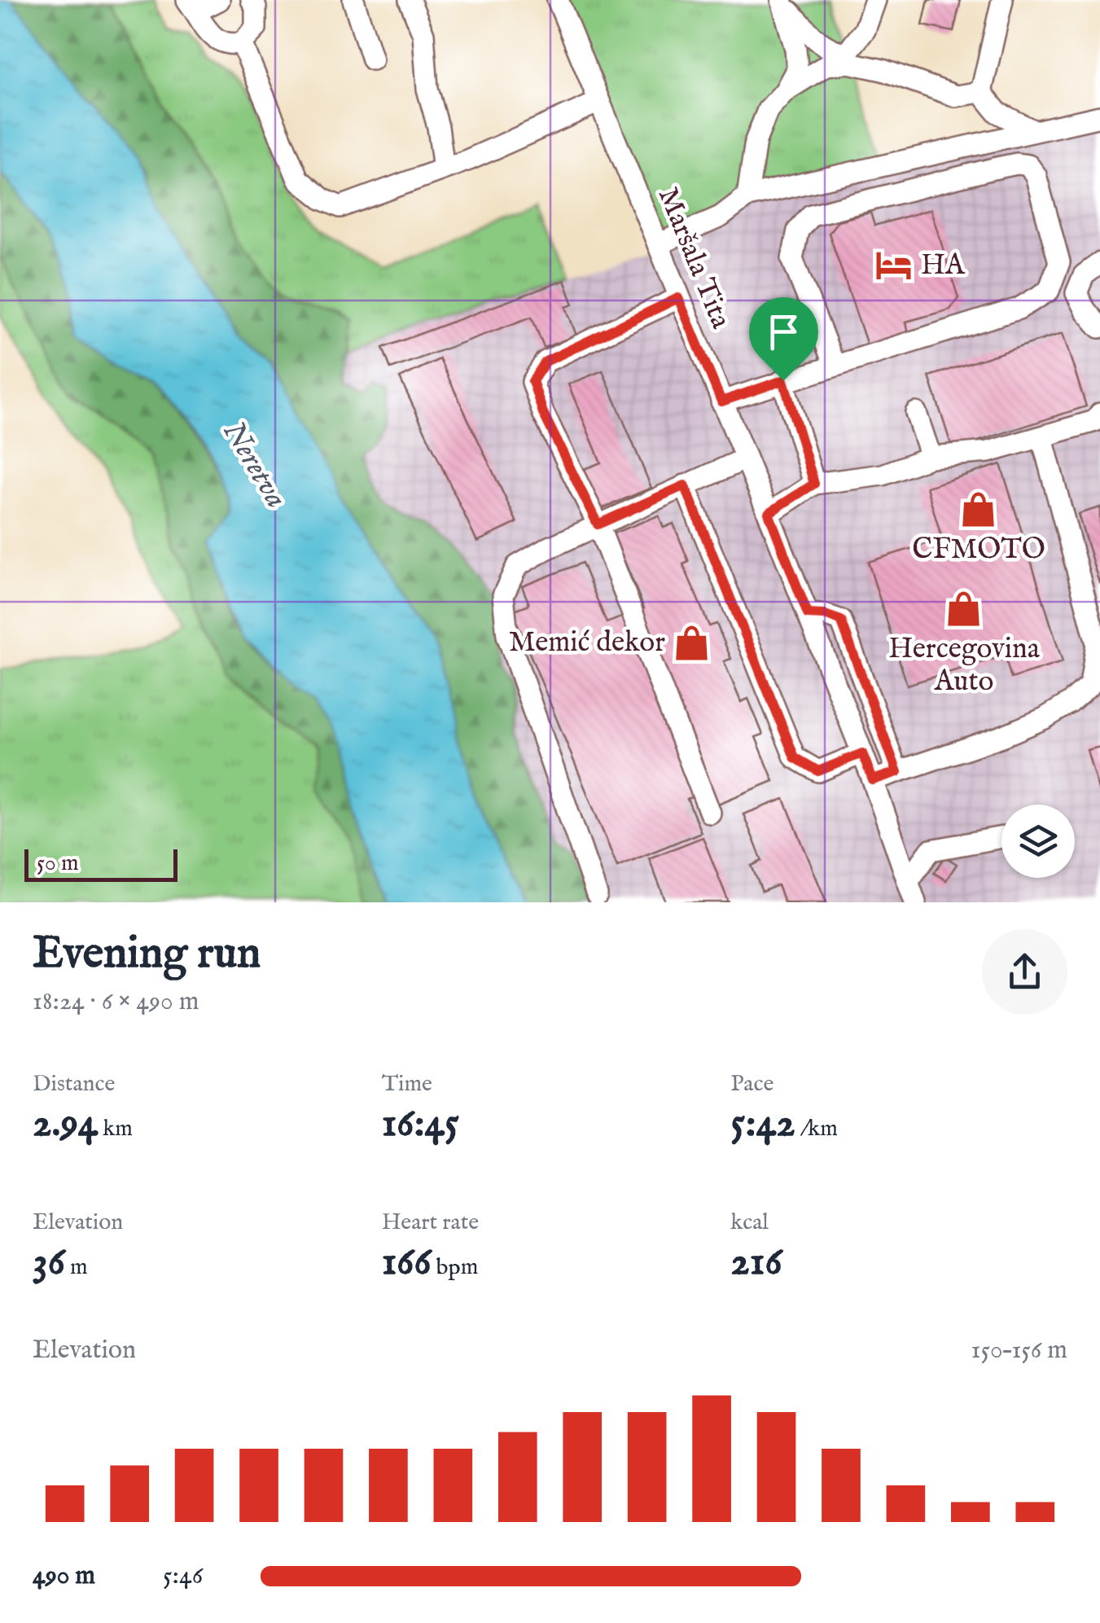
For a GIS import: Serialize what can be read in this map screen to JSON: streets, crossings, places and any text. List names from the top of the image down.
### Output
{
  "streets": {
    "street": ["Maršala Tita"]
  },
  "water": ["Neretva"],
  "places": {
    "hotel": ["HA"],
    "shop": ["CFMOTO", "Hercegovina Auto", "Memić dekor"]
  },
  "scale_bar": "50 m",
  "page": {
    "scale": "50 m",
    "heading": ["Evening run", "18:24 · 6 × 490 m"],
    "stats": [
      ["Distance", "2.94 km"],
      ["Time", "16:45"],
      ["Pace", "5:42 /km"],
      ["Elevation", "36 m"],
      ["Heart rate", "166 bpm"],
      ["kcal", "216"]
    ],
    "chart": ["Elevation", "150–156 m"],
    "list": [
      {
        "name": "490 m",
        "note": "5:46"
      }
    ]
  }
}
